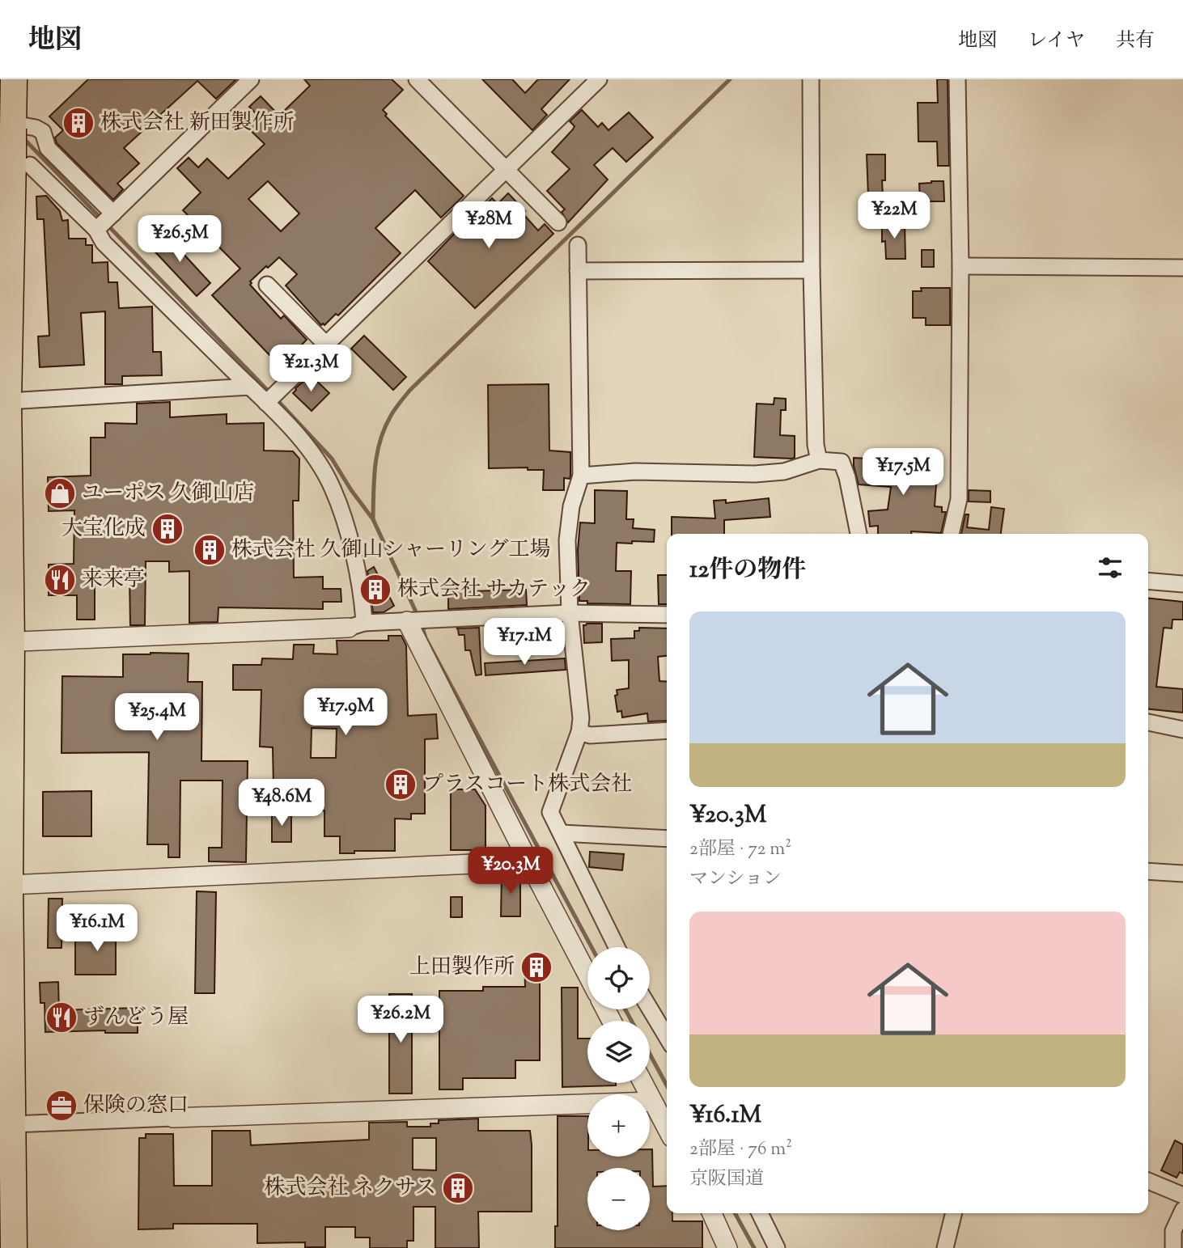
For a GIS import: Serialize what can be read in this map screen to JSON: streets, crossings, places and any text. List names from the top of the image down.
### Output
{
  "places": {
    "building": [
      "株式会社 新田製作所",
      "大宝化成",
      "株式会社 久御山シャーリング工場",
      "株式会社 サカテック",
      "プラスコート株式会社",
      "上田製作所",
      "株式会社 ネクサス"
    ],
    "shop": ["ユーポス 久御山店"],
    "restaurant": ["来来亭", "ずんどう屋"],
    "office": ["保険の窓口"]
  },
  "page": {
    "header": "地図",
    "nav": ["地図", "レイヤ", "共有"],
    "price": [
      "¥22M",
      "¥28M",
      "¥26.5M",
      "¥21.3M",
      "¥17.5M",
      "¥17.1M",
      "¥17.9M",
      "¥25.4M",
      "¥48.6M",
      "¥20.3M",
      "¥16.1M",
      "¥26.2M"
    ],
    "heading": "12件の物件",
    "list": [
      {
        "name": "¥20.3M",
        "note": "2部屋 · 72 m² · マンション"
      },
      {
        "name": "¥16.1M",
        "note": "2部屋 · 76 m² · 京阪国道"
      }
    ],
    "map_buttons": ["+", "−"]
  }
}
